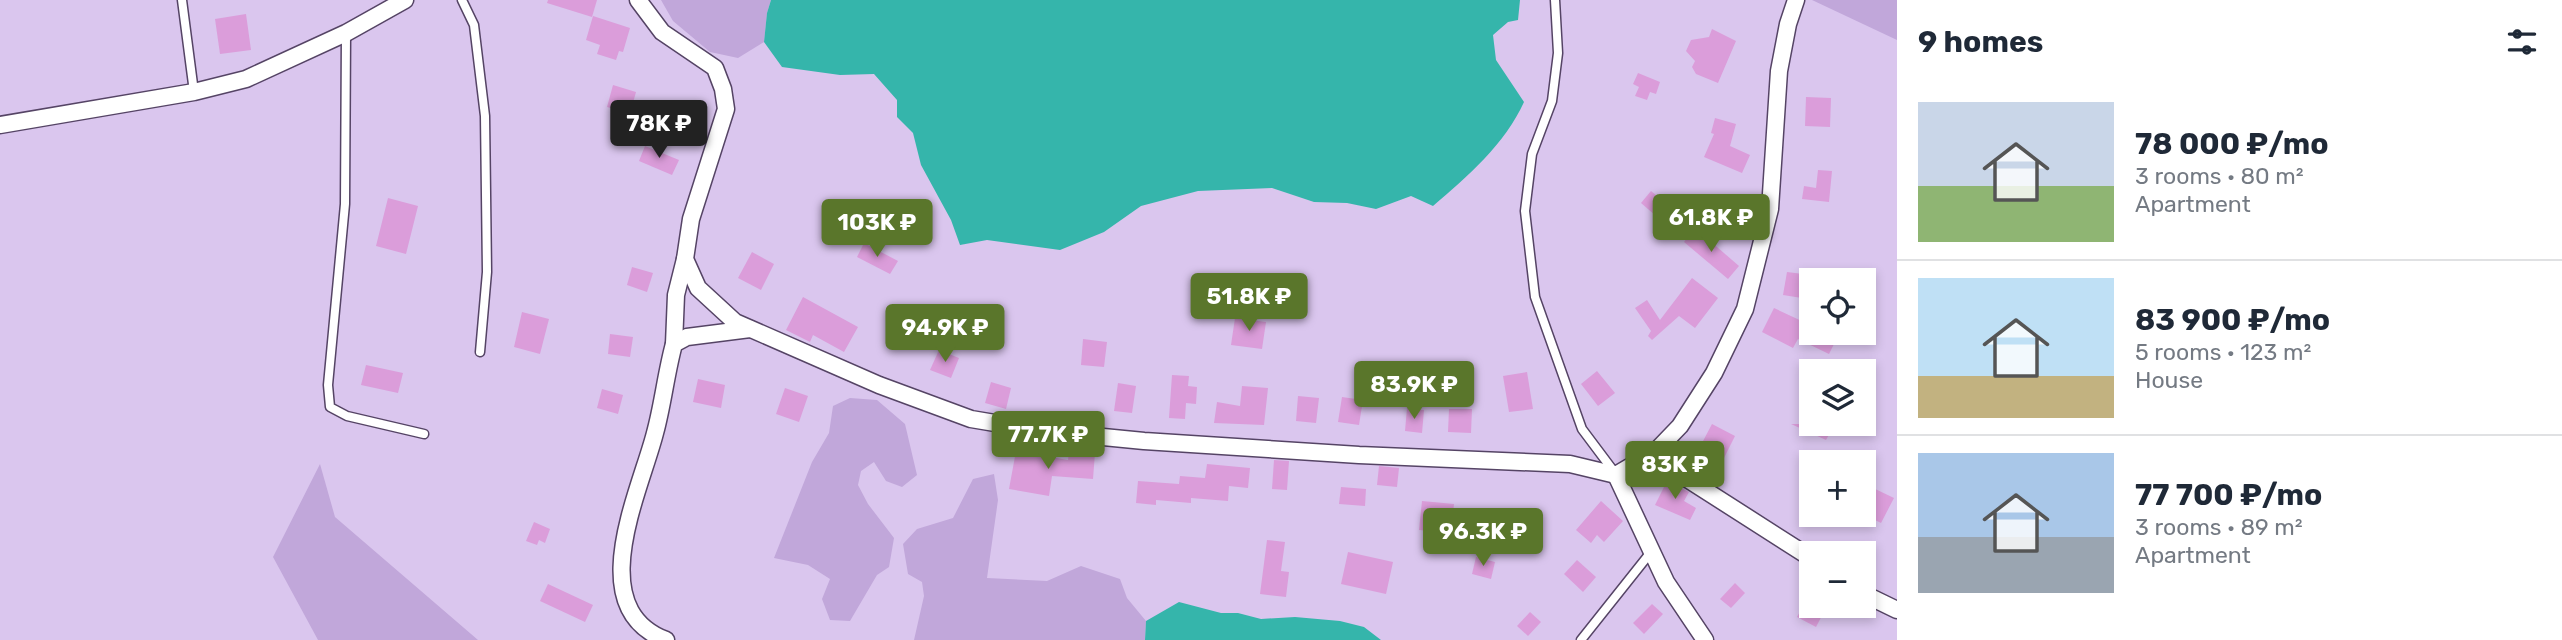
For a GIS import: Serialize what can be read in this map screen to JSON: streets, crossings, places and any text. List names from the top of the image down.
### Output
{
  "page": {
    "heading": "9 homes",
    "list": [
      {
        "name": "78 000 ₽/mo",
        "note": "3 rooms · 80 m² · Apartment"
      },
      {
        "name": "83 900 ₽/mo",
        "note": "5 rooms · 123 m² · House"
      },
      {
        "name": "77 700 ₽/mo",
        "note": "3 rooms · 89 m² · Apartment"
      }
    ],
    "price": [
      "78K ₽",
      "61.8K ₽",
      "103K ₽",
      "51.8K ₽",
      "94.9K ₽",
      "83.9K ₽",
      "77.7K ₽",
      "83K ₽",
      "96.3K ₽"
    ],
    "map_buttons": ["+", "−"]
  }
}
